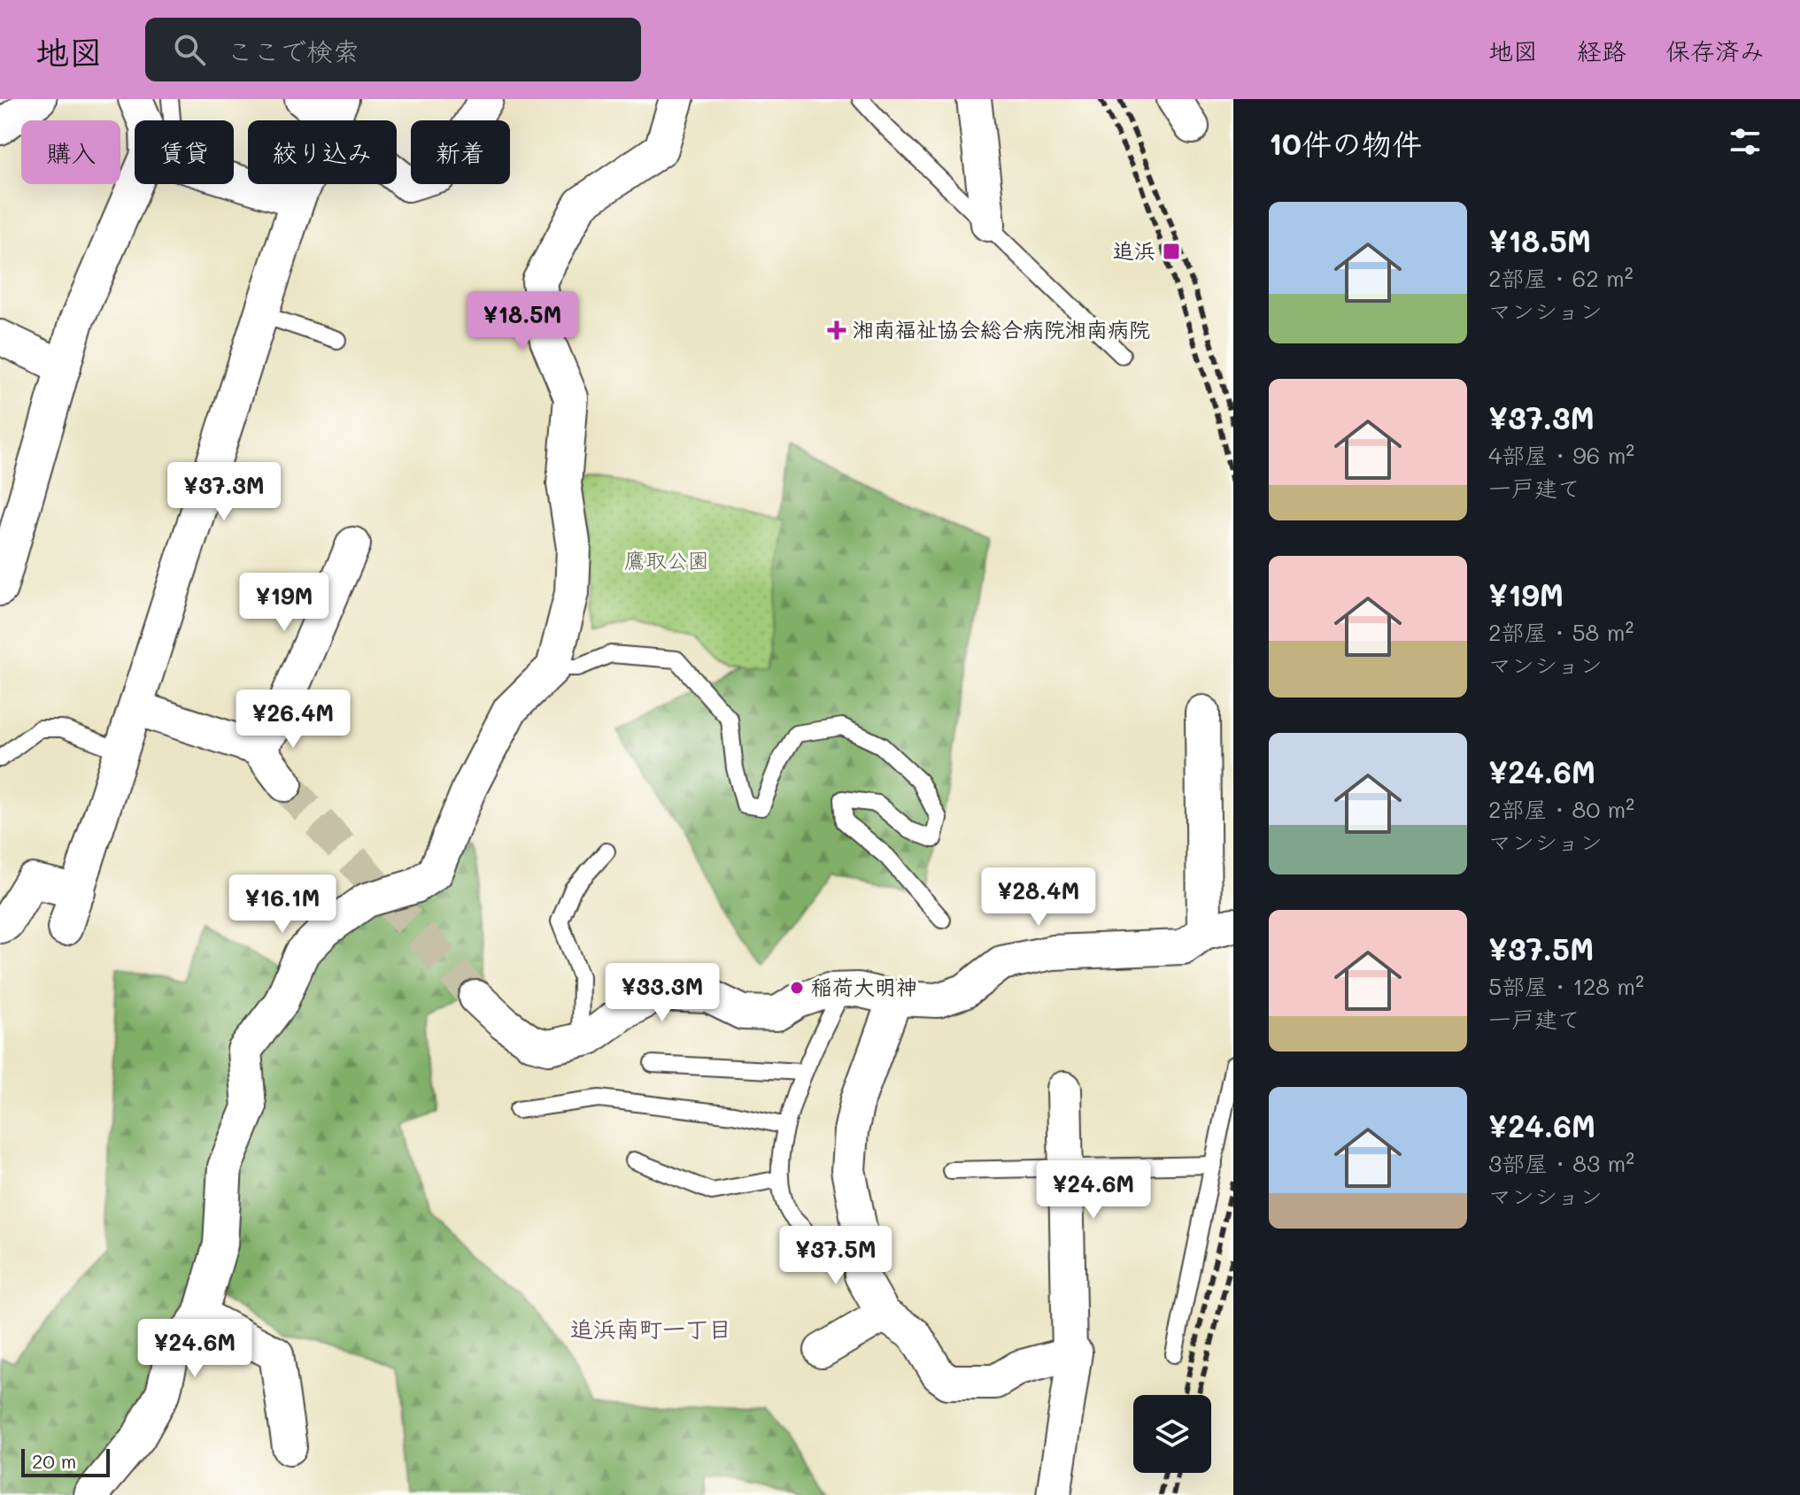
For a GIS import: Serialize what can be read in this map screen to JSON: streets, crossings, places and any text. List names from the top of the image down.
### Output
{
  "districts": ["追浜南町一丁目"],
  "parks": ["鷹取公園"],
  "places": {
    "transit": ["追浜"],
    "health": ["湘南福祉協会総合病院湘南病院"],
    "other": ["稲荷大明神"]
  },
  "scale_bar": "20 m",
  "page": {
    "header": "地図",
    "search": "ここで検索",
    "nav": ["地図", "経路", "保存済み"],
    "heading": "10件の物件",
    "chip": [
      "購入",
      "賃貸",
      "絞り込み",
      "新着"
    ],
    "list": [
      {
        "name": "¥18.5M",
        "note": "2部屋 · 62 m² · マンション"
      },
      {
        "name": "¥37.3M",
        "note": "4部屋 · 96 m² · 一戸建て"
      },
      {
        "name": "¥19M",
        "note": "2部屋 · 58 m² · マンション"
      },
      {
        "name": "¥24.6M",
        "note": "2部屋 · 80 m² · マンション"
      },
      {
        "name": "¥37.5M",
        "note": "5部屋 · 128 m² · 一戸建て"
      },
      {
        "name": "¥24.6M",
        "note": "3部屋 · 83 m² · マンション"
      }
    ],
    "price": [
      "¥18.5M",
      "¥37.3M",
      "¥19M",
      "¥26.4M",
      "¥28.4M",
      "¥16.1M",
      "¥33.3M",
      "¥24.6M",
      "¥37.5M",
      "¥24.6M"
    ],
    "scale": "20 m"
  }
}
